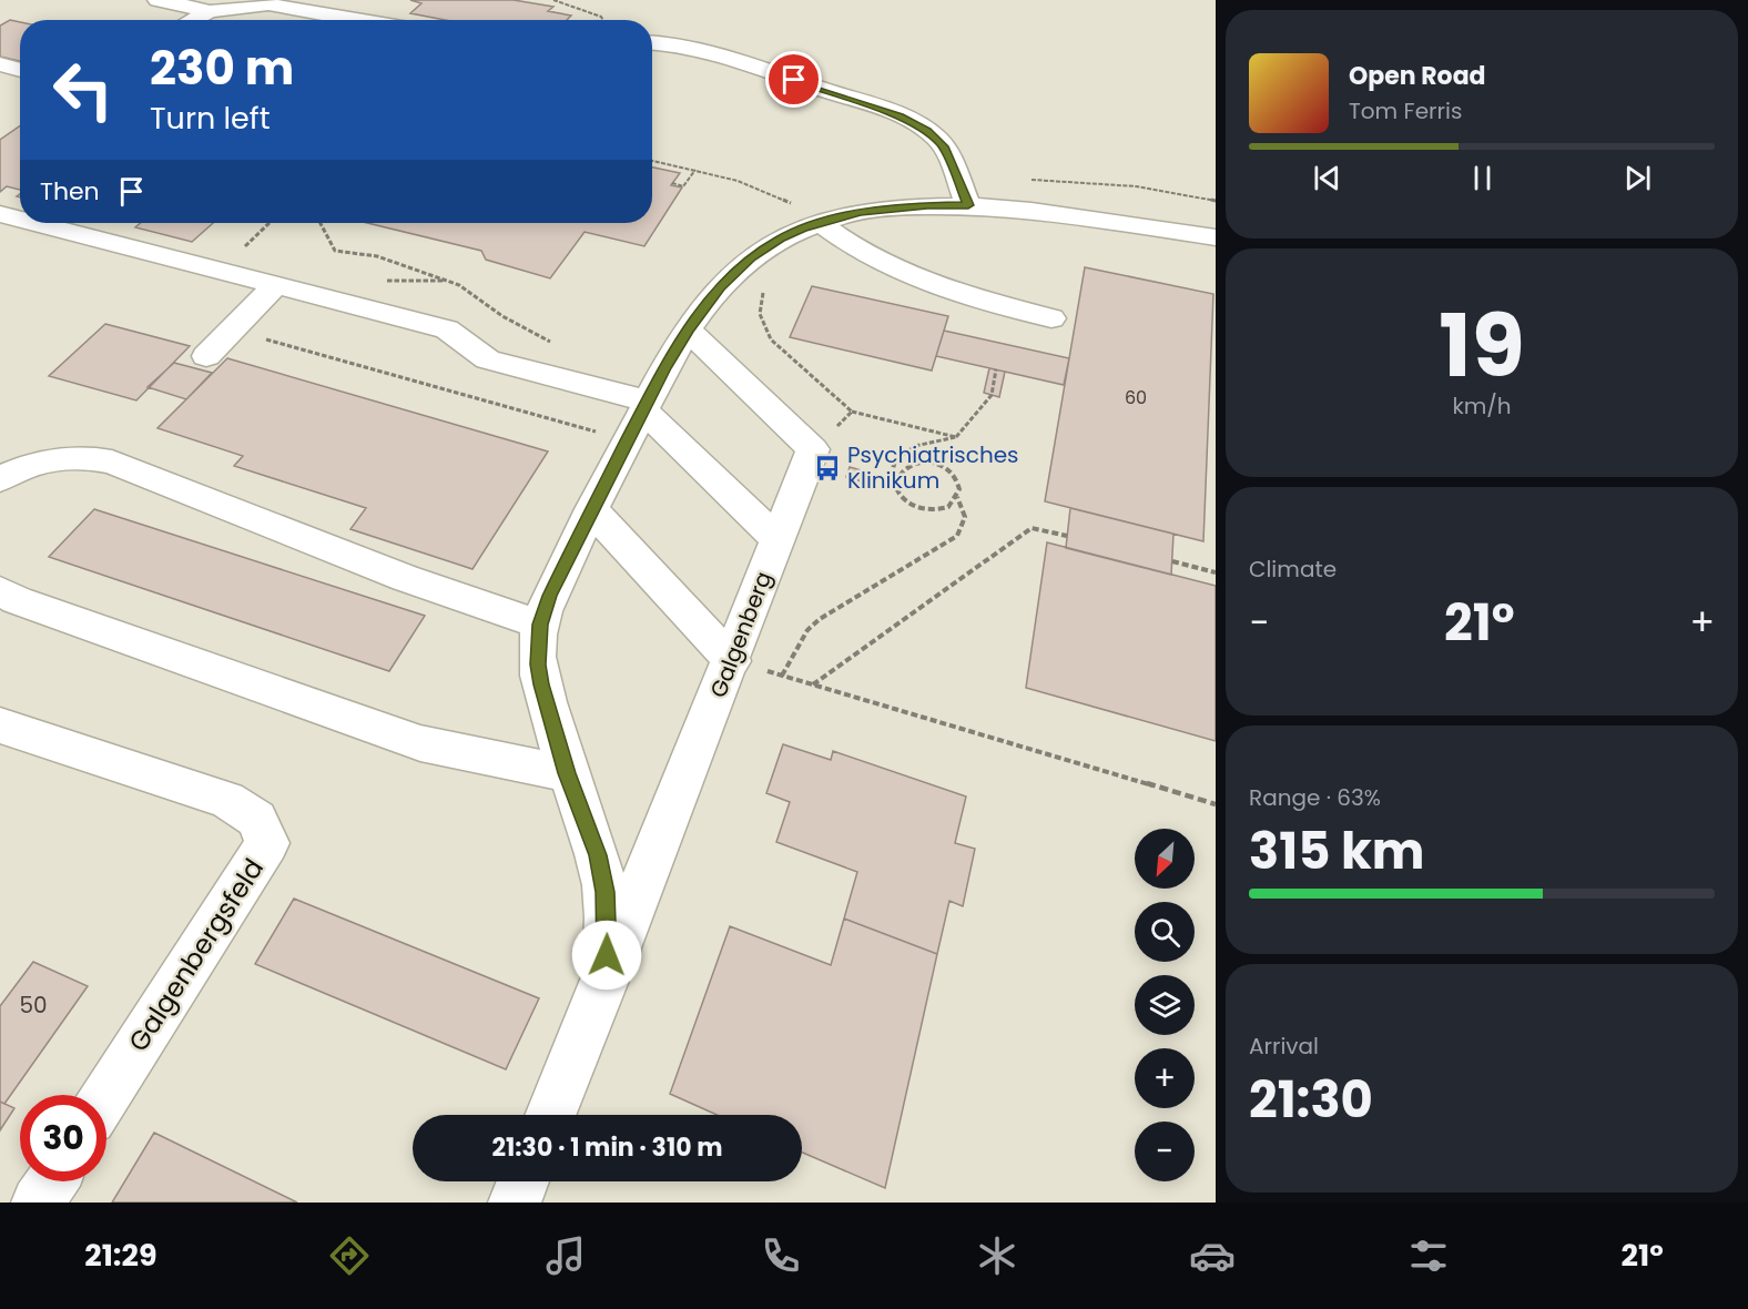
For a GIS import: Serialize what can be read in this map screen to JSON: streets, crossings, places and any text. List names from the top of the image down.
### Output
{
  "streets": {
    "street": ["Galgenberg", "Galgenbergsfeld"]
  },
  "places": {
    "bus stop": ["Psychiatrisches Klinikum"]
  },
  "house_numbers": ["60", "50"],
  "north": "bottom left",
  "page": {
    "turn": ["230 m", "Turn left"],
    "song": ["Open Road", "Tom Ferris"],
    "then": "Then",
    "tile": [
      ["19", "km/h"],
      "Climate",
      ["Range · 63%", "315 km"],
      ["Arrival", "21:30"]
    ],
    "heat": ["−", "21°", "+"],
    "map_buttons": ["+", "−"],
    "limit": "30",
    "trip": "21:30 · 1 min · 310 m",
    "tabs": ["21:29", "21°"]
  }
}
